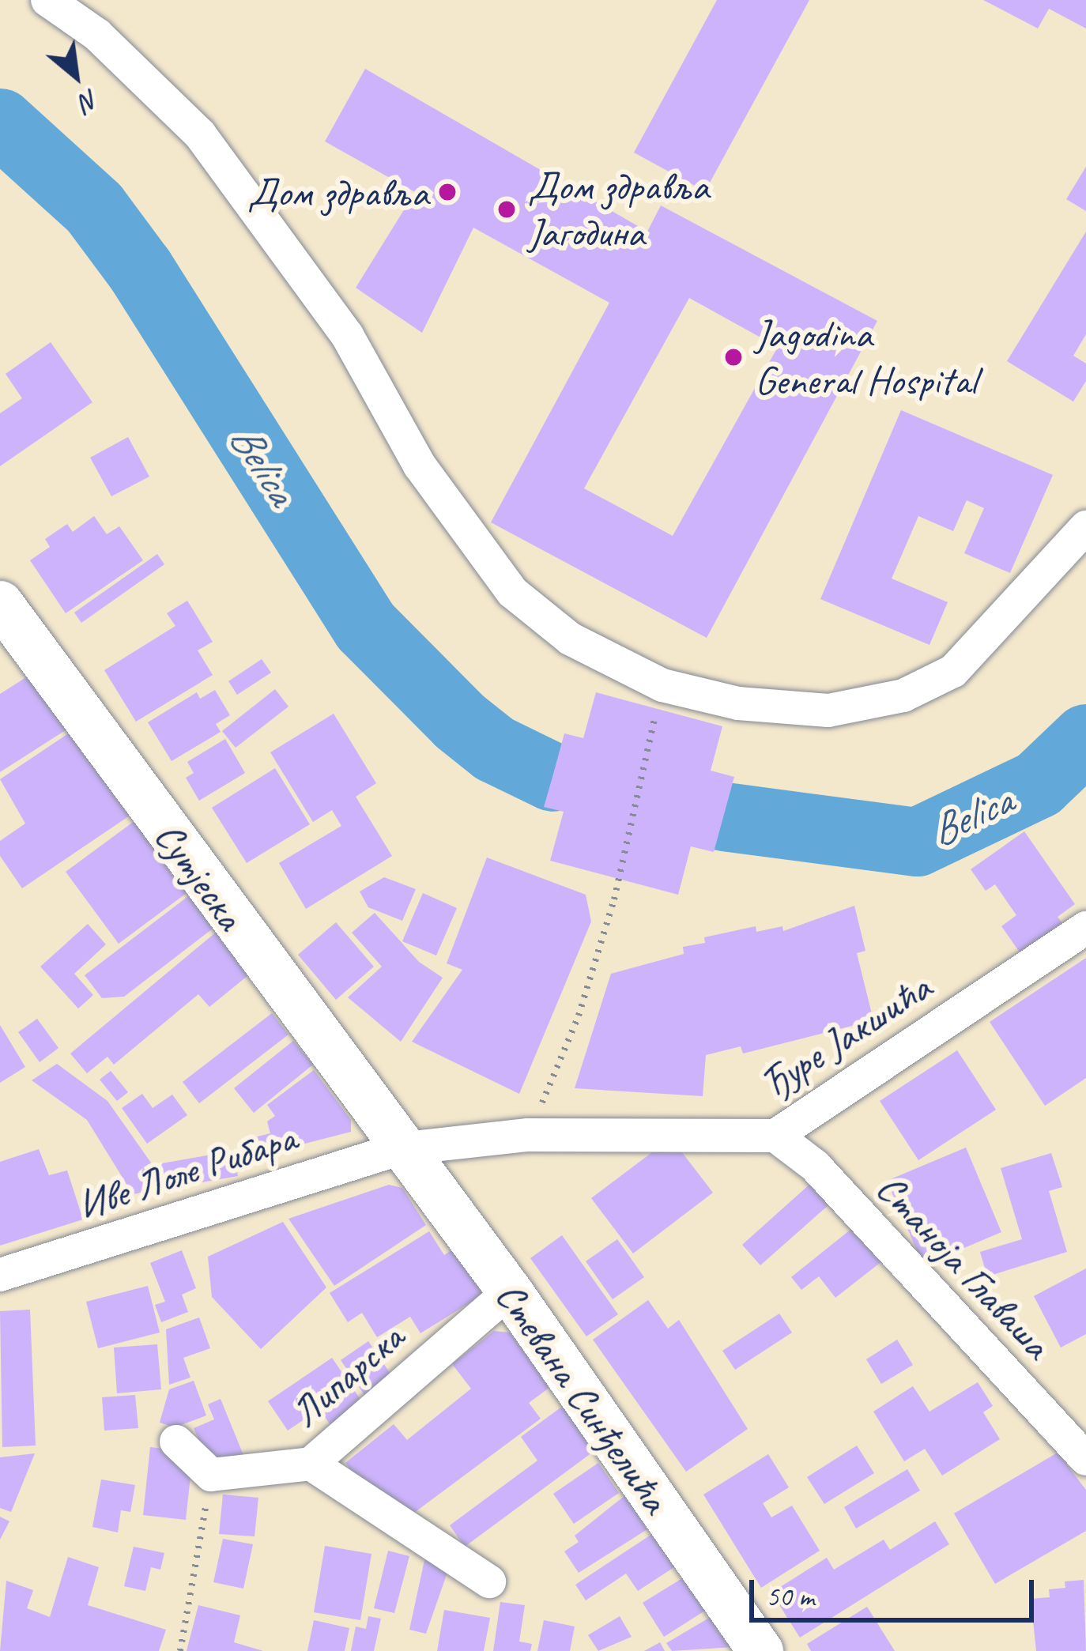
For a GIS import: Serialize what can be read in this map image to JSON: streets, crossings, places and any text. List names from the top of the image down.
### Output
{
  "streets": {
    "main road": ["Сутјеска", "Стевана Синђелића"],
    "street": [
      "Ђуре Јакшића",
      "Иве Лоле Рибара",
      "Станоја Главаша",
      "Липарска"
    ]
  },
  "crossings": [
    ["Сутјеска", "Ђуре Јакшића"],
    ["Сутјеска", "Иве Лоле Рибара"],
    ["Сутјеска", "Стевана Синђелића"],
    ["Ђуре Јакшића", "Иве Лоле Рибара"],
    ["Ђуре Јакшића", "Станоја Главаша"],
    ["Ђуре Јакшића", "Стевана Синђелића"],
    ["Иве Лоле Рибара", "Стевана Синђелића"],
    ["Липарска", "Стевана Синђелића"]
  ],
  "water": ["Belica"],
  "places": ["Дом здравља", "Дом здравља Јагодина", "Jagodina General Hospital"],
  "scale_bar": "50 m",
  "north": "bottom right"
}
